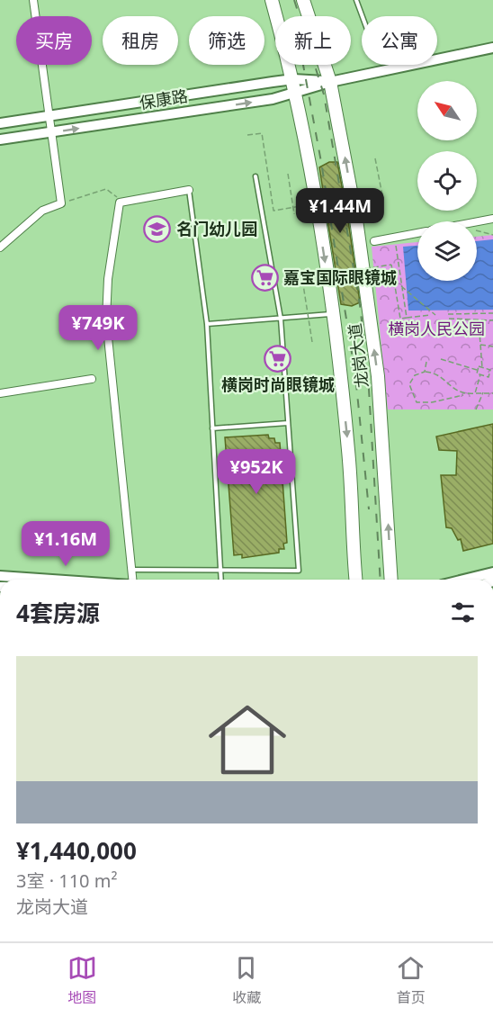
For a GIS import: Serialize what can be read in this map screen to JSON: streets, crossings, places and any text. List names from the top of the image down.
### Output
{
  "streets": {
    "highway": ["龙岗大道"],
    "street": ["保康路"]
  },
  "crossings": [
    ["保康路", "龙岗大道"]
  ],
  "parks": ["横岗人民公园"],
  "places": {
    "school or university": ["名门幼儿园"],
    "supermarket": ["嘉宝国际眼镜城", "横岗时尚眼镜城"]
  },
  "north": "top left",
  "page": {
    "chip": [
      "买房",
      "租房",
      "筛选",
      "新上",
      "公寓"
    ],
    "price": [
      "¥1.44M",
      "¥749K",
      "¥952K",
      "¥1.16M"
    ],
    "heading": "4套房源",
    "list": [
      {
        "name": "¥1,440,000",
        "note": "3室 · 110 m² · 龙岗大道"
      }
    ],
    "tabs": ["地图", "收藏", "首页"]
  }
}
